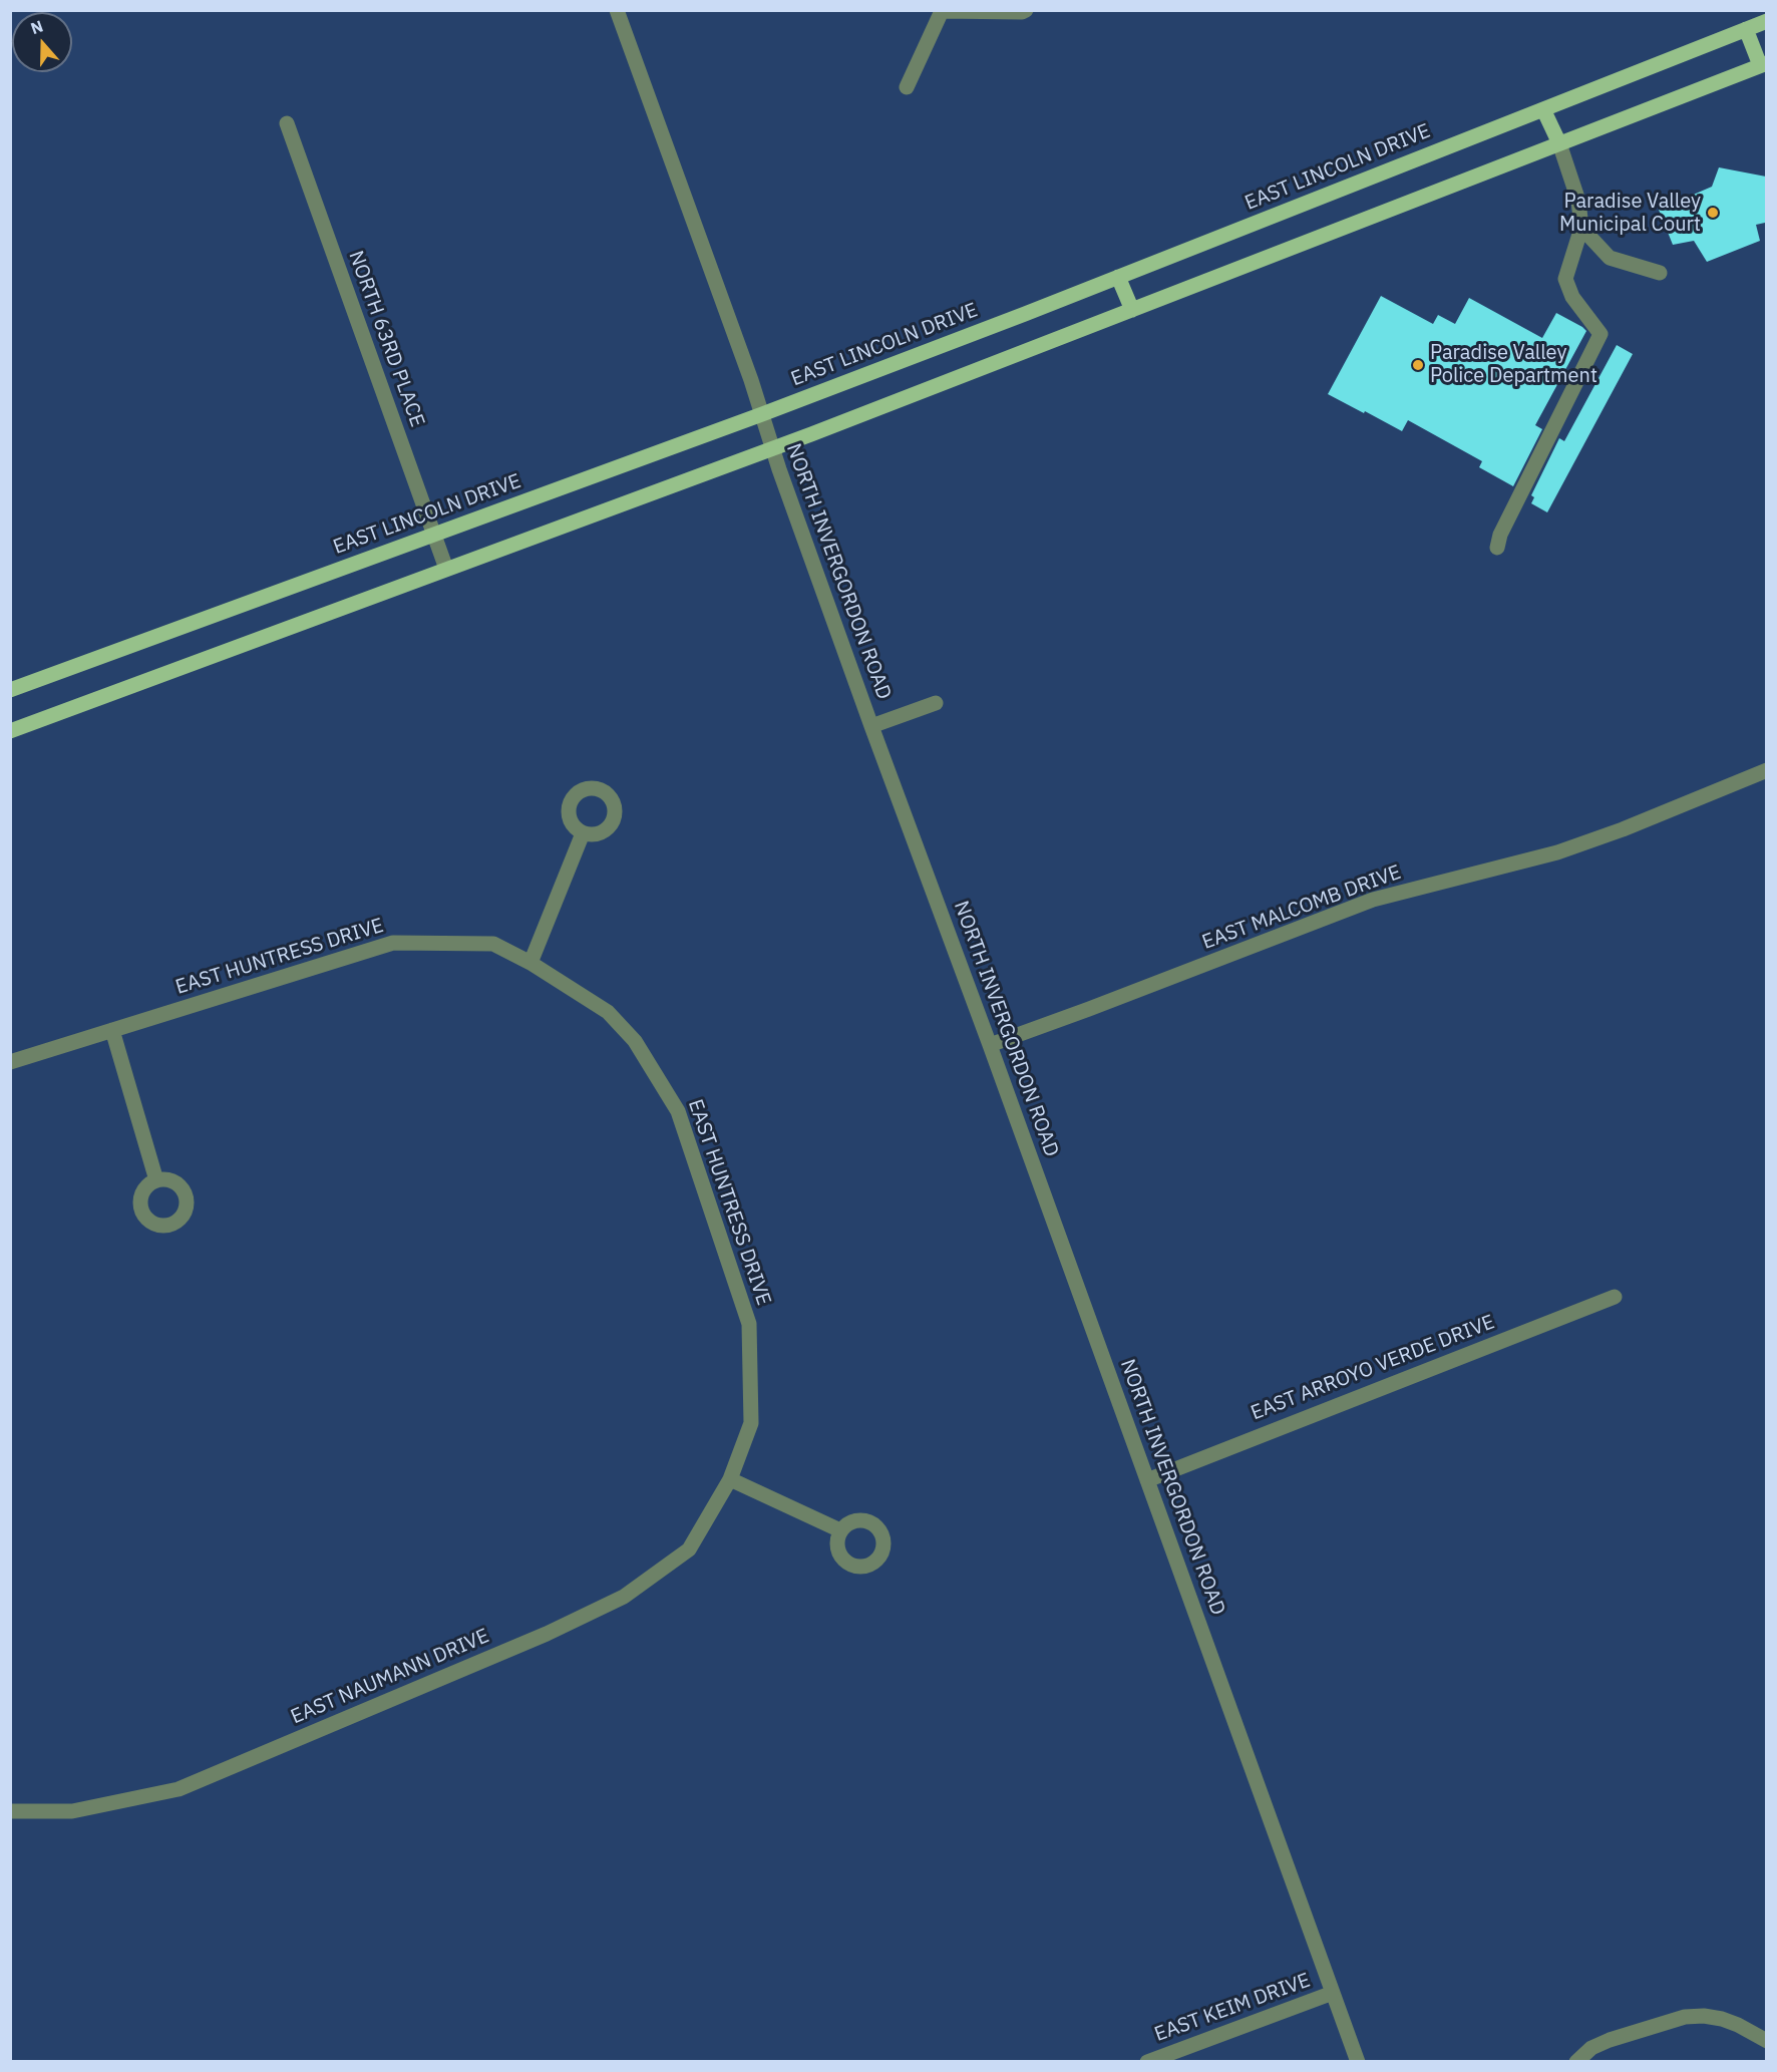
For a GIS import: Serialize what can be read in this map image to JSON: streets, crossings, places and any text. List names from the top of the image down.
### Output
{
  "streets": {
    "main road": ["EAST LINCOLN DRIVE"],
    "street": [
      "NORTH 63RD PLACE",
      "NORTH INVERGORDON ROAD",
      "EAST MALCOMB DRIVE",
      "EAST HUNTRESS DRIVE",
      "EAST ARROYO VERDE DRIVE",
      "EAST NAUMANN DRIVE",
      "EAST KEIM DRIVE"
    ]
  },
  "crossings": [
    ["EAST LINCOLN DRIVE", "NORTH 63RD PLACE"],
    ["EAST LINCOLN DRIVE", "NORTH INVERGORDON ROAD"],
    ["NORTH INVERGORDON ROAD", "EAST MALCOMB DRIVE"],
    ["NORTH INVERGORDON ROAD", "EAST ARROYO VERDE DRIVE"],
    ["NORTH INVERGORDON ROAD", "EAST KEIM DRIVE"],
    ["EAST HUNTRESS DRIVE", "EAST NAUMANN DRIVE"]
  ],
  "places": ["Paradise Valley Municipal Court", "Paradise Valley Police Department"],
  "north": "top"
}
